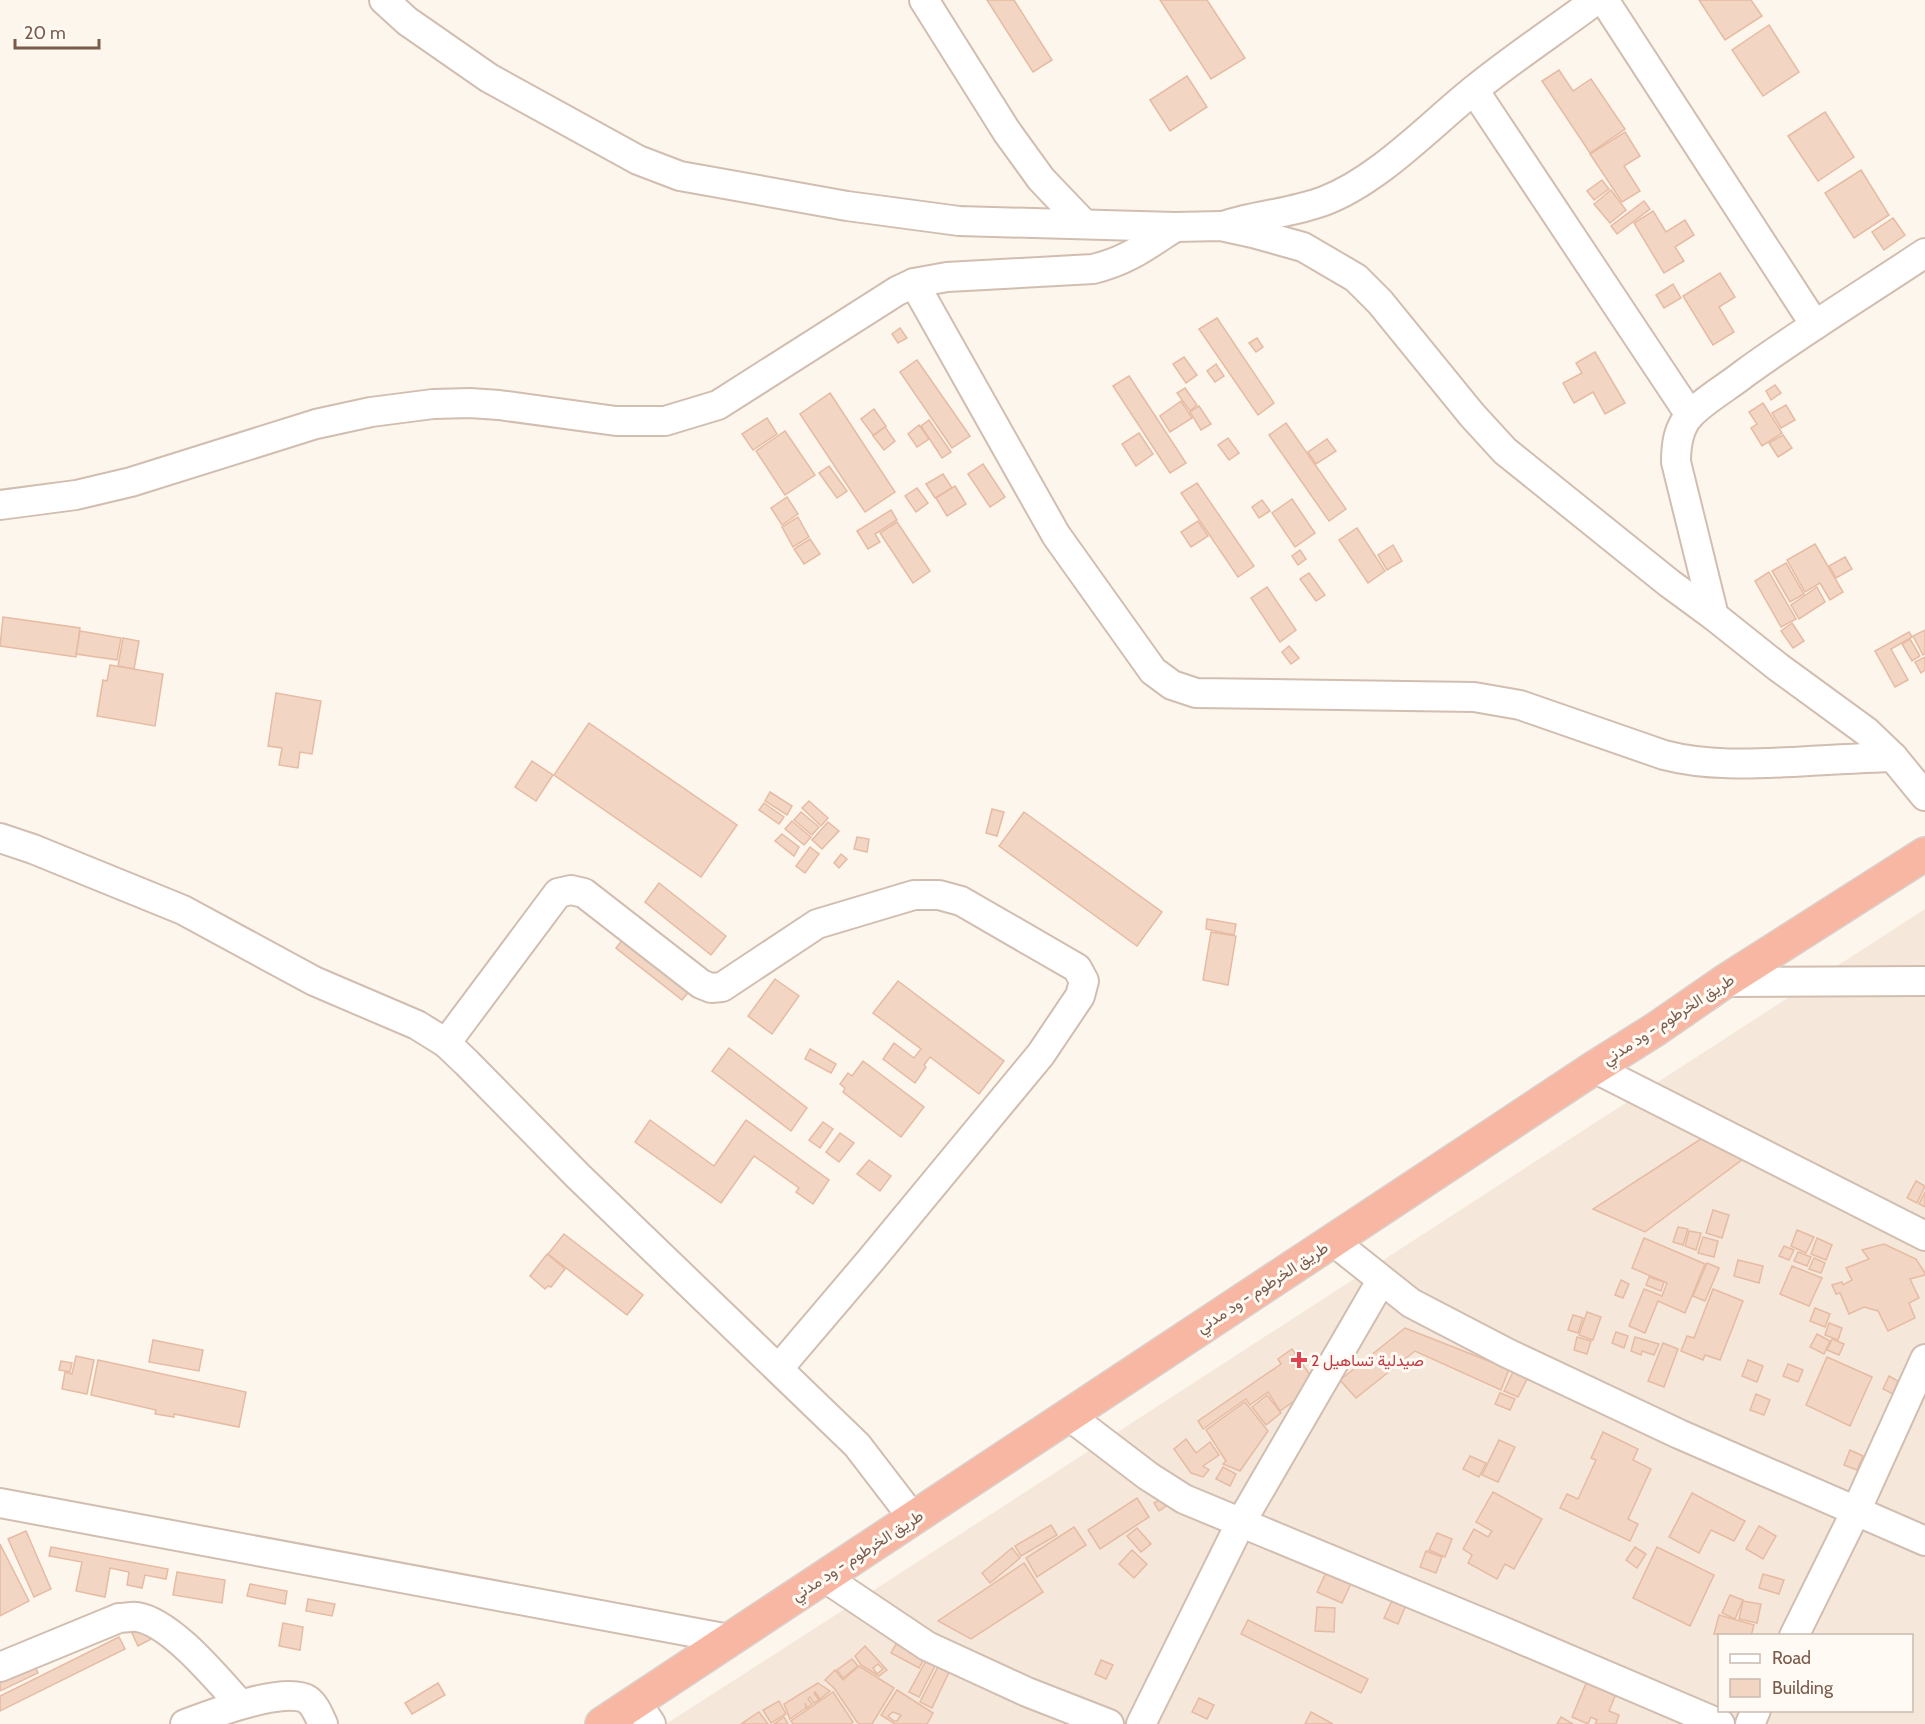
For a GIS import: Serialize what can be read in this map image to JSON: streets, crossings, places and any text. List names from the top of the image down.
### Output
{
  "streets": {
    "highway": ["طريق الخرطوم - ود مدني"]
  },
  "places": {
    "health": ["صيدلية تساهيل 2"]
  },
  "legend": ["Road", "Building"],
  "scale_bar": "20 m"
}
